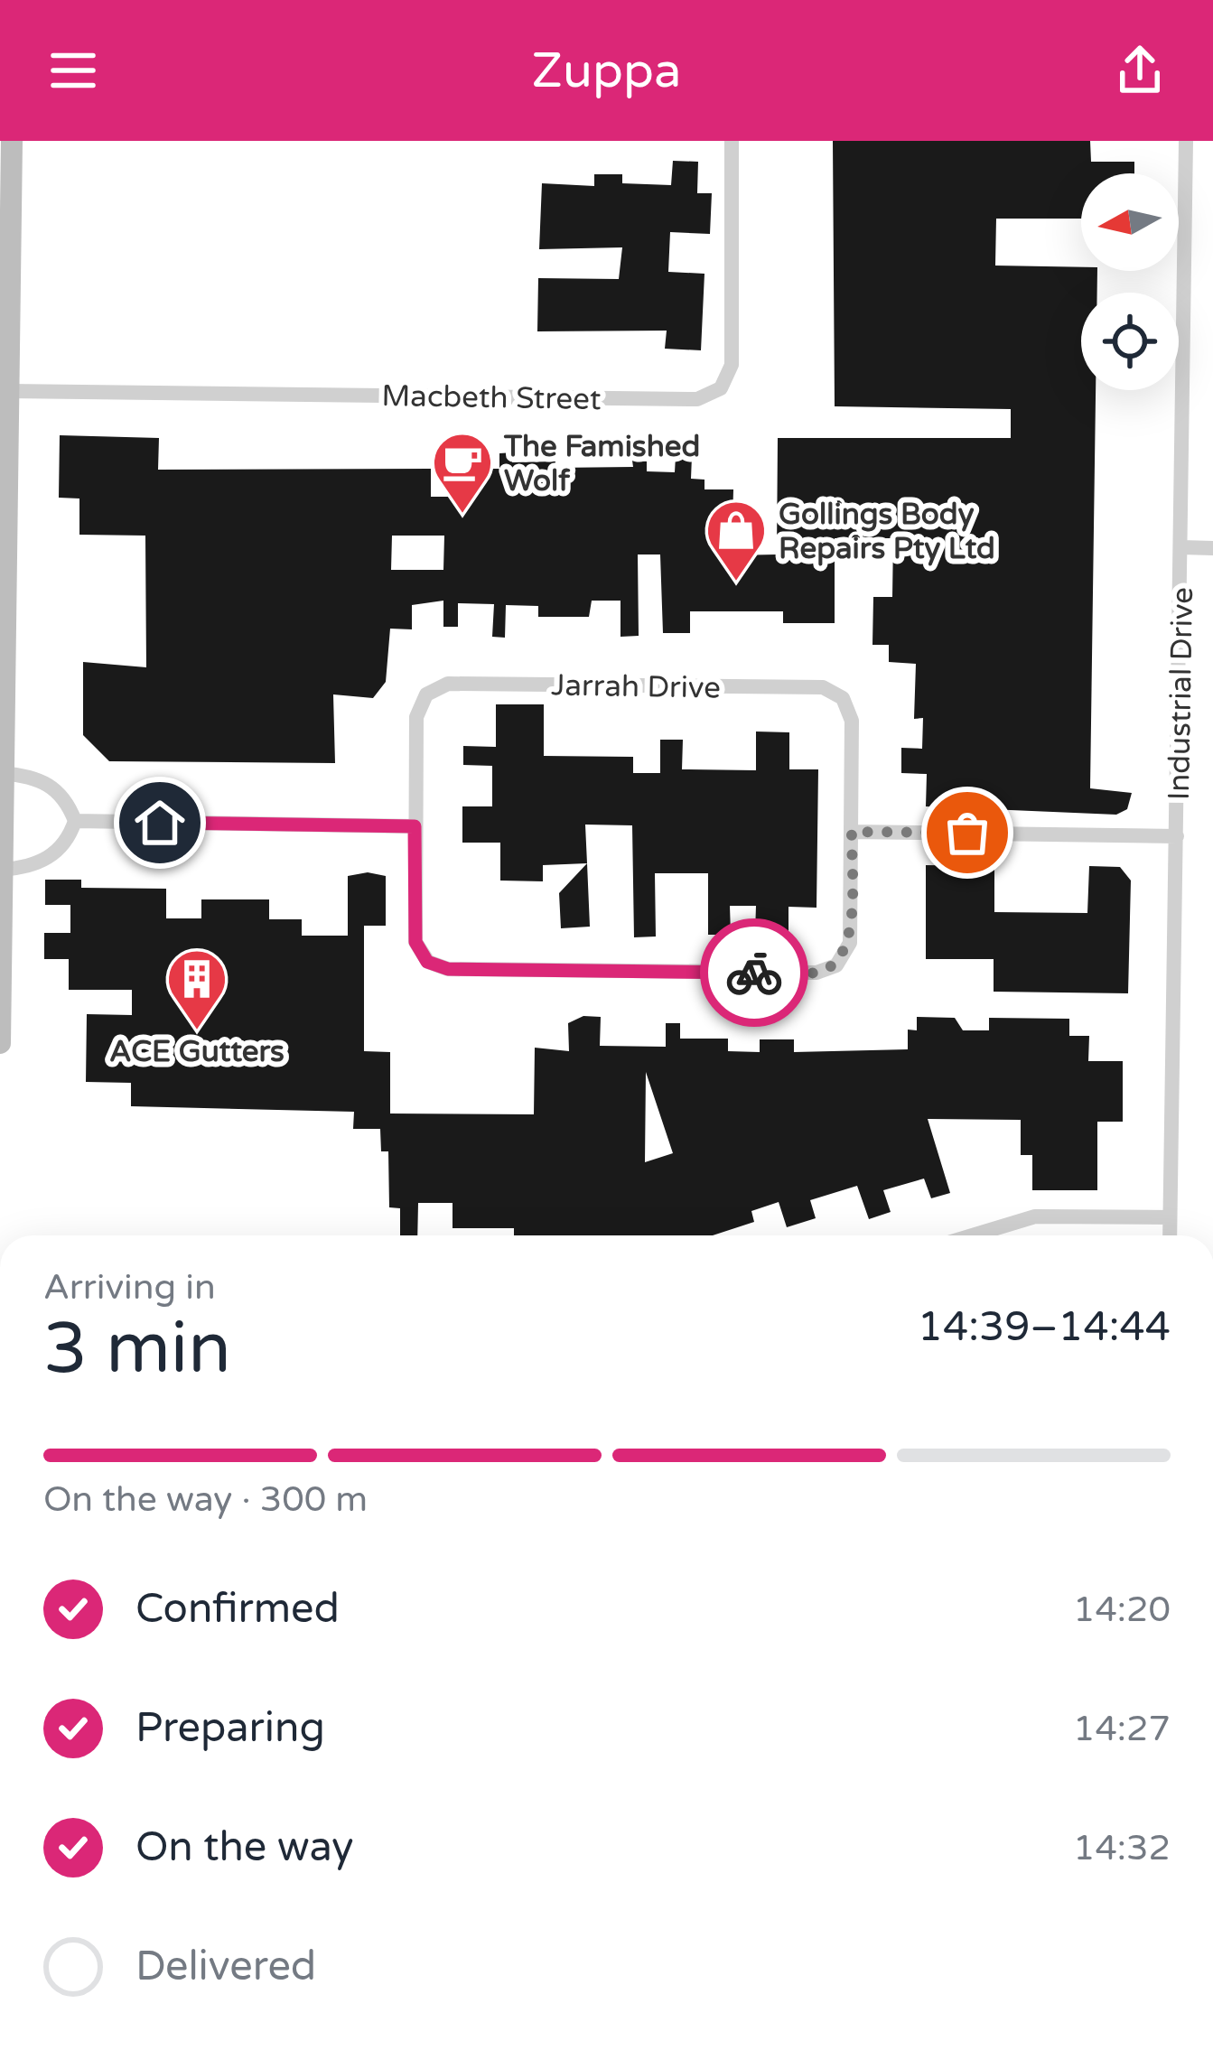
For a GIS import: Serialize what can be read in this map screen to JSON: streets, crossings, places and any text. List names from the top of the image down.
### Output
{
  "streets": {
    "street": ["Macbeth Street", "Jarrah Drive", "Industrial Drive"]
  },
  "places": {
    "cafe": ["The Famished Wolf"],
    "shop": ["Gollings Body Repairs Pty Ltd"],
    "building": ["ACE Gutters"]
  },
  "north": "left",
  "page": {
    "header": "Zuppa",
    "heading": ["3 min", "Arriving in", "14:39–14:44"],
    "bar": "On the way · 300 m",
    "list": [
      ["Confirmed", "14:20"],
      ["Preparing", "14:27"],
      ["On the way", "14:32"],
      "Delivered"
    ]
  }
}
